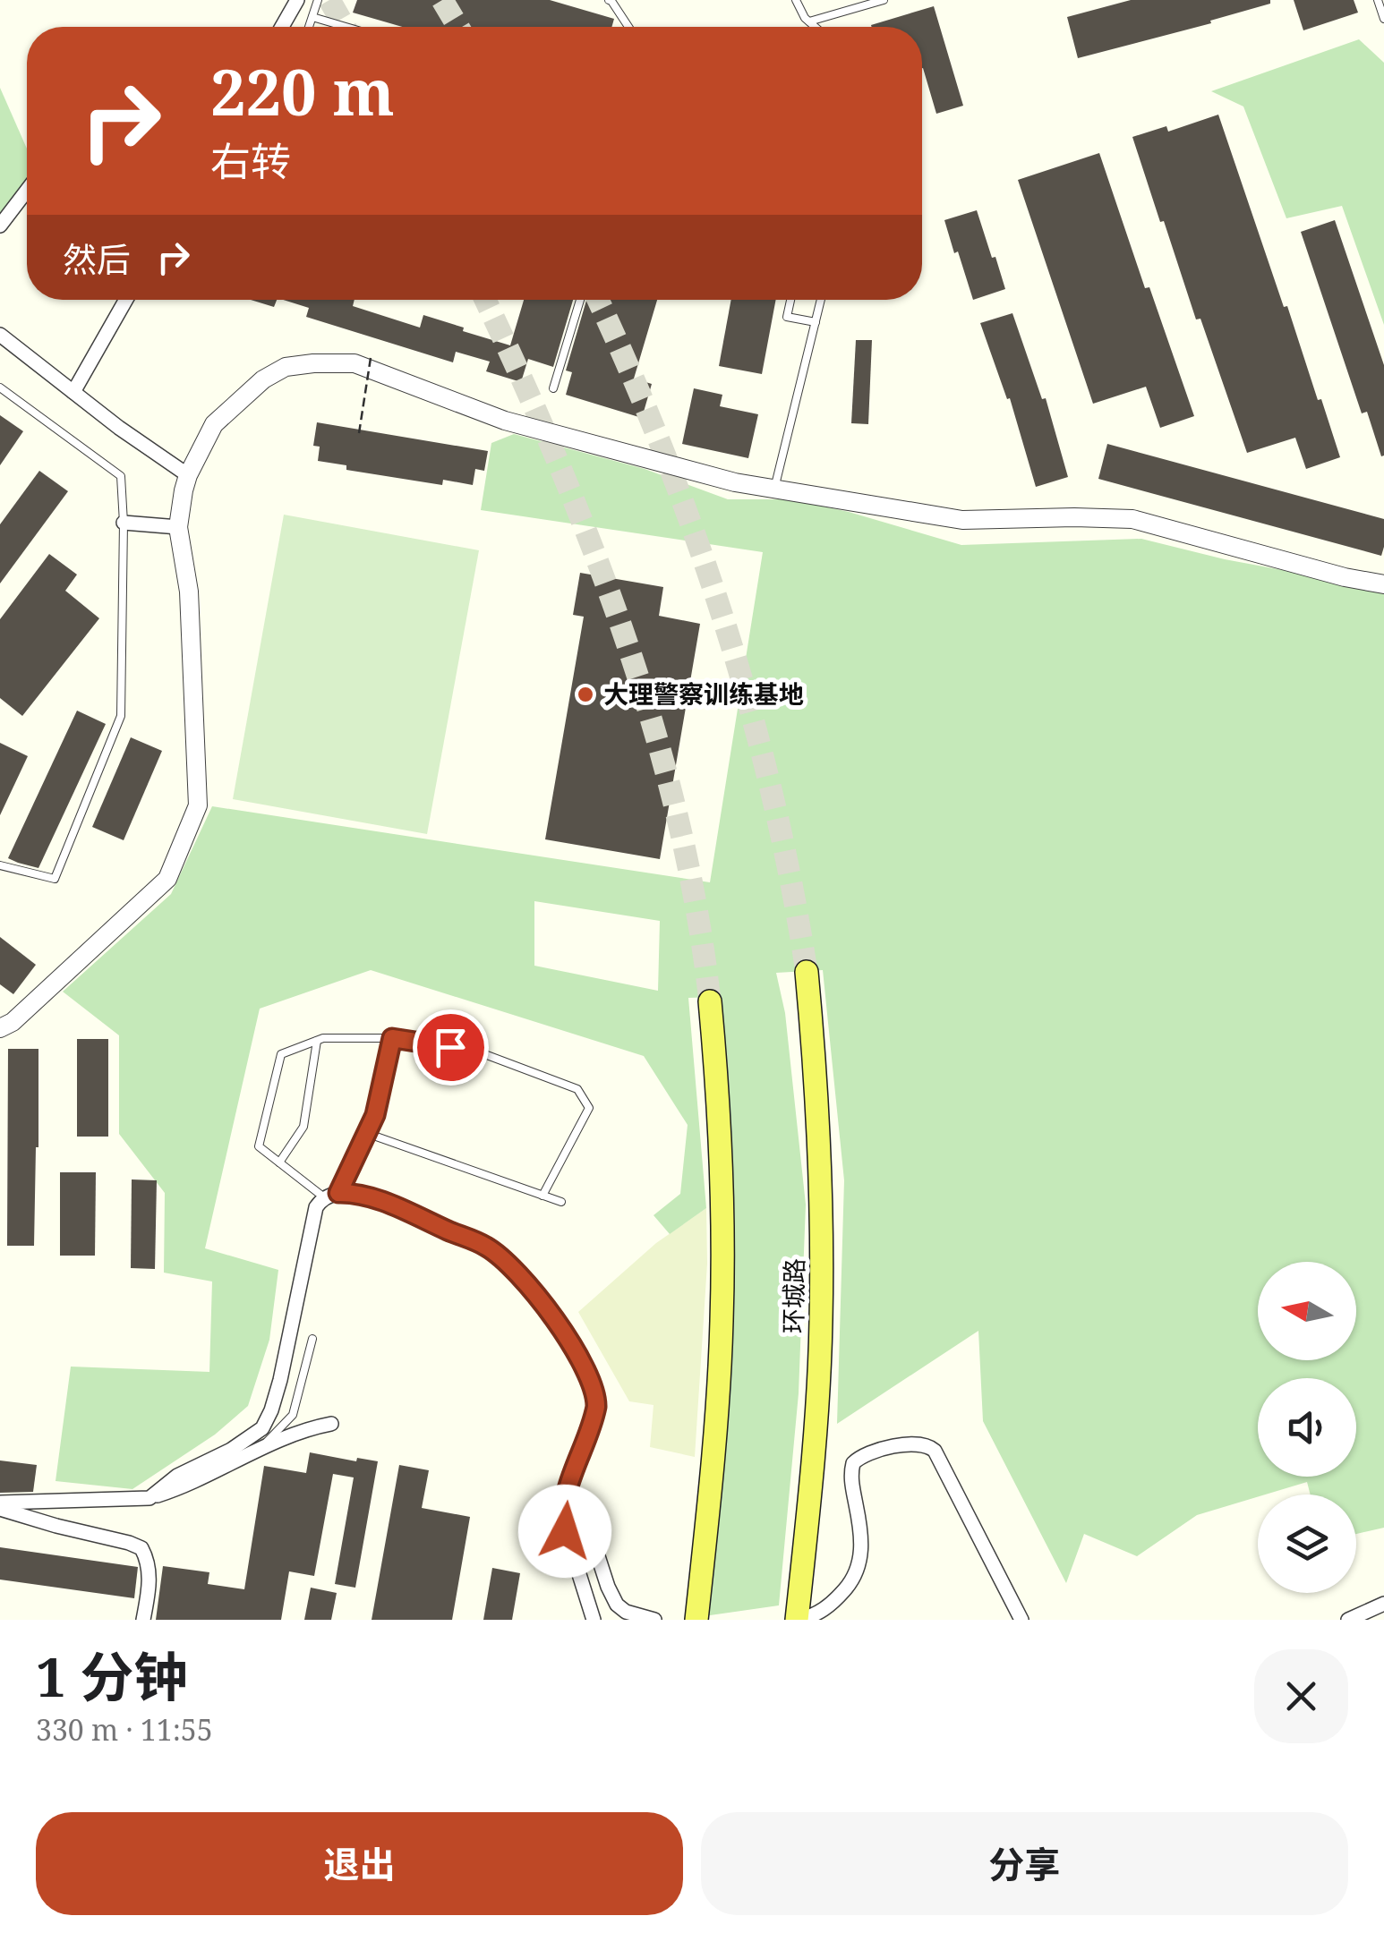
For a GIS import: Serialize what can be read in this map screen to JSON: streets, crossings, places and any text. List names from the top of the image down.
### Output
{
  "streets": {
    "main road": ["环城路"]
  },
  "places": ["大理警察训练基地"],
  "north": "left",
  "page": {
    "turn": ["220 m", "右转"],
    "then": "然后",
    "heading": ["1 分钟", "330 m · 11:55"],
    "buttons": ["退出", "分享"]
  }
}
